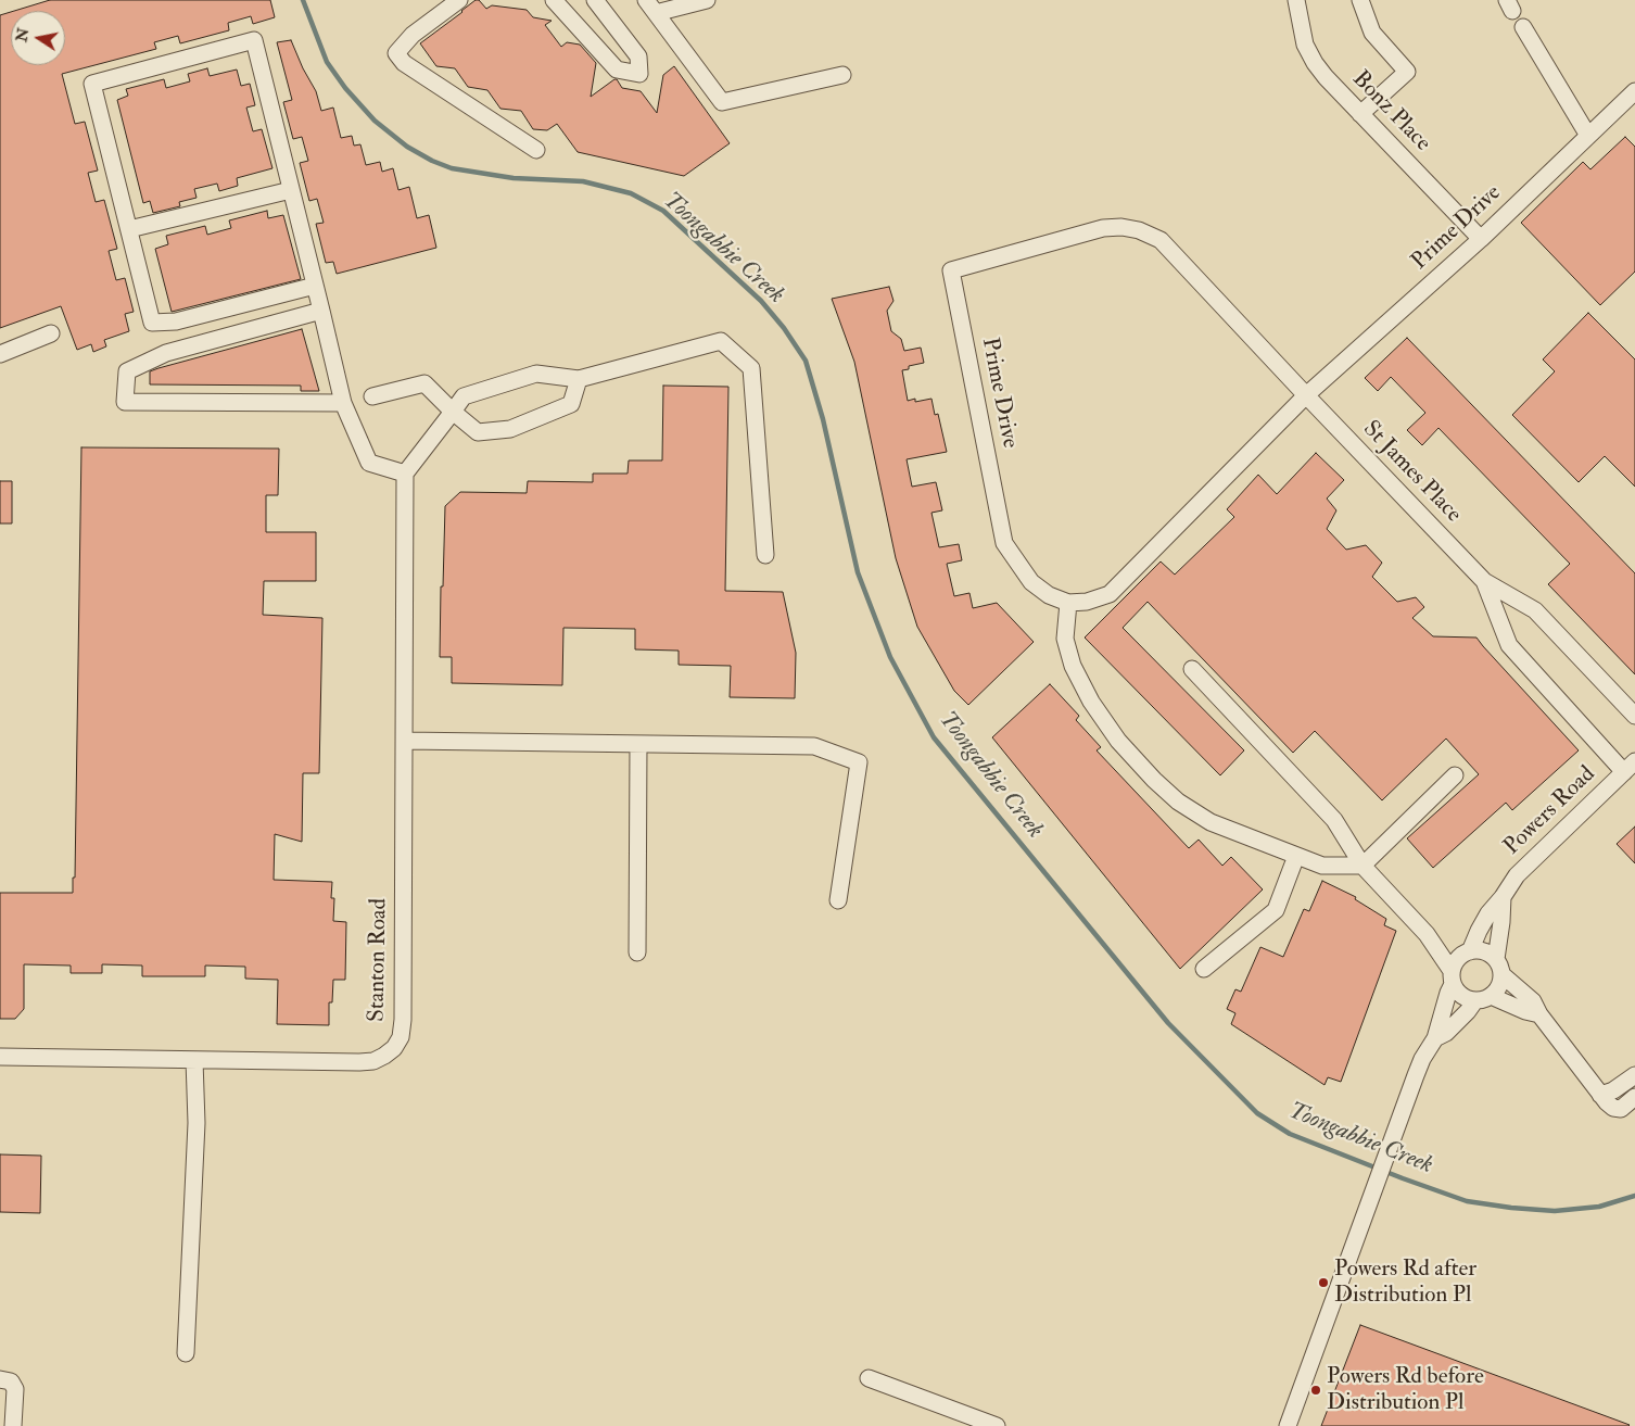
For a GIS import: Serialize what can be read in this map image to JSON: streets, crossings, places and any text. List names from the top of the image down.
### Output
{
  "streets": {
    "street": [
      "Bonz Place",
      "Prime Drive",
      "St James Place",
      "Powers Road",
      "Stanton Road"
    ]
  },
  "crossings": [
    ["Bonz Place", "Prime Drive"],
    ["Prime Drive", "St James Place"]
  ],
  "water": ["Toongabbie Creek"],
  "places": ["Powers Rd after Distribution Pl", "Powers Rd before Distribution Pl"],
  "north": "left"
}
